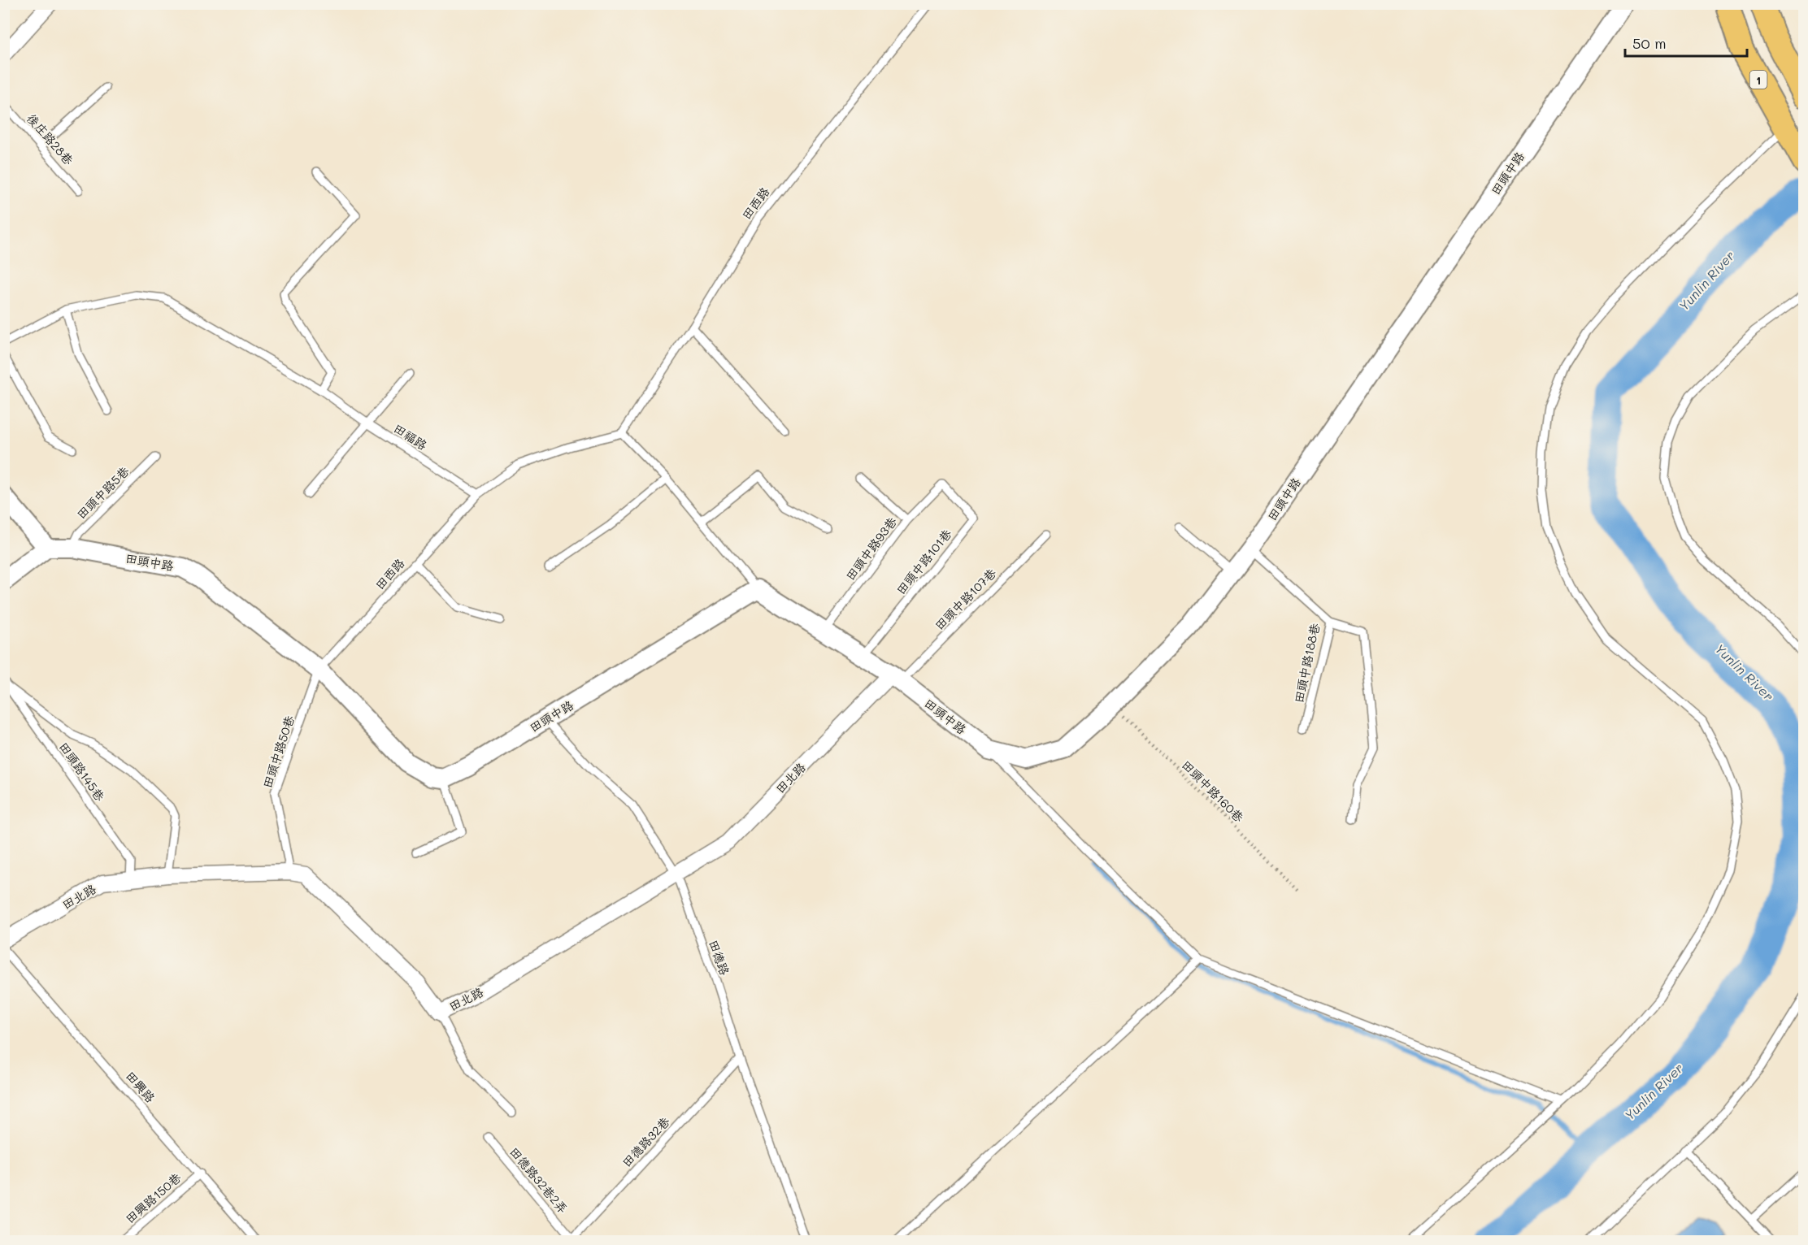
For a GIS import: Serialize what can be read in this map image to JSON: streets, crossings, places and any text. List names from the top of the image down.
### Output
{
  "streets": {
    "main road": ["1"],
    "street": ["田頭中路", "田北路"],
    "lane": [
      "後庄路28巷",
      "田西路",
      "田福路",
      "田頭中路5巷",
      "田頭中路93巷",
      "田頭中路101巷",
      "田頭中路107巷",
      "田頭中路188巷",
      "田頭中路50巷",
      "田頭路145巷",
      "田德路",
      "田興路",
      "田德路32巷",
      "田德路32巷2弄",
      "田興路150巷"
    ],
    "path": ["田頭中路160巷"]
  },
  "crossings": [
    ["田頭中路", "田西路"],
    ["田頭中路", "田頭中路5巷"],
    ["田頭中路", "田頭中路93巷"],
    ["田頭中路", "田頭中路101巷"],
    ["田頭中路", "田頭中路107巷"],
    ["田頭中路", "田頭中路188巷"],
    ["田頭中路", "田頭中路50巷"],
    ["田頭中路", "田北路"],
    ["田頭中路", "田頭中路160巷"],
    ["田頭中路", "田德路"],
    ["田西路", "田福路"],
    ["田西路", "田頭中路50巷"],
    ["田頭中路93巷", "田頭中路101巷"],
    ["田頭中路107巷", "田北路"],
    ["田頭中路50巷", "田北路"],
    ["田頭路145巷", "田北路"],
    ["田北路", "田德路"],
    ["田德路", "田德路32巷"],
    ["田興路", "田興路150巷"],
    ["田德路32巷", "田德路32巷2弄"]
  ],
  "water": ["Yunlin River"],
  "scale_bar": "50 m"
}
